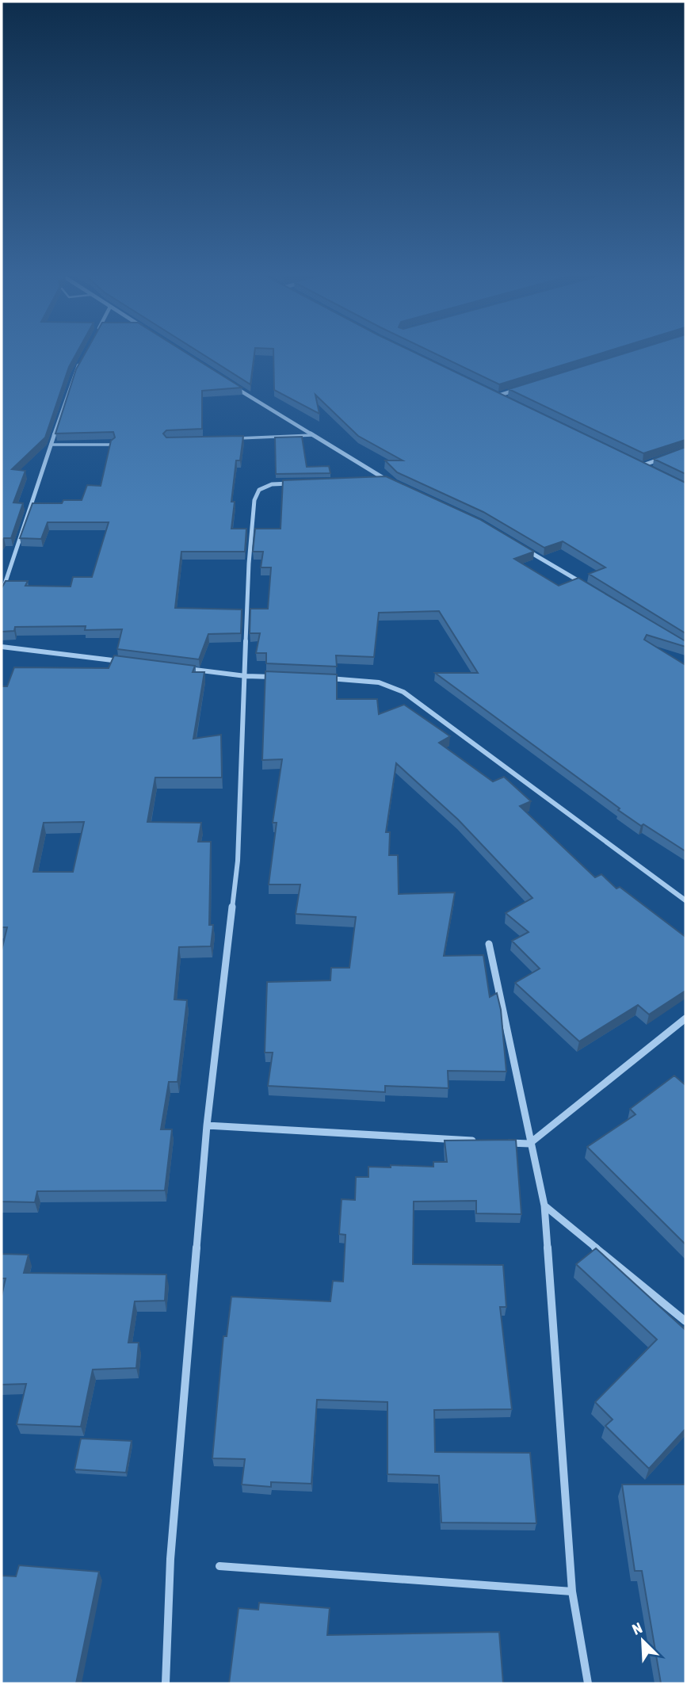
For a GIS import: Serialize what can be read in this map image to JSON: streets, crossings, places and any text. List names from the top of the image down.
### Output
{
  "north": "top left"
}
